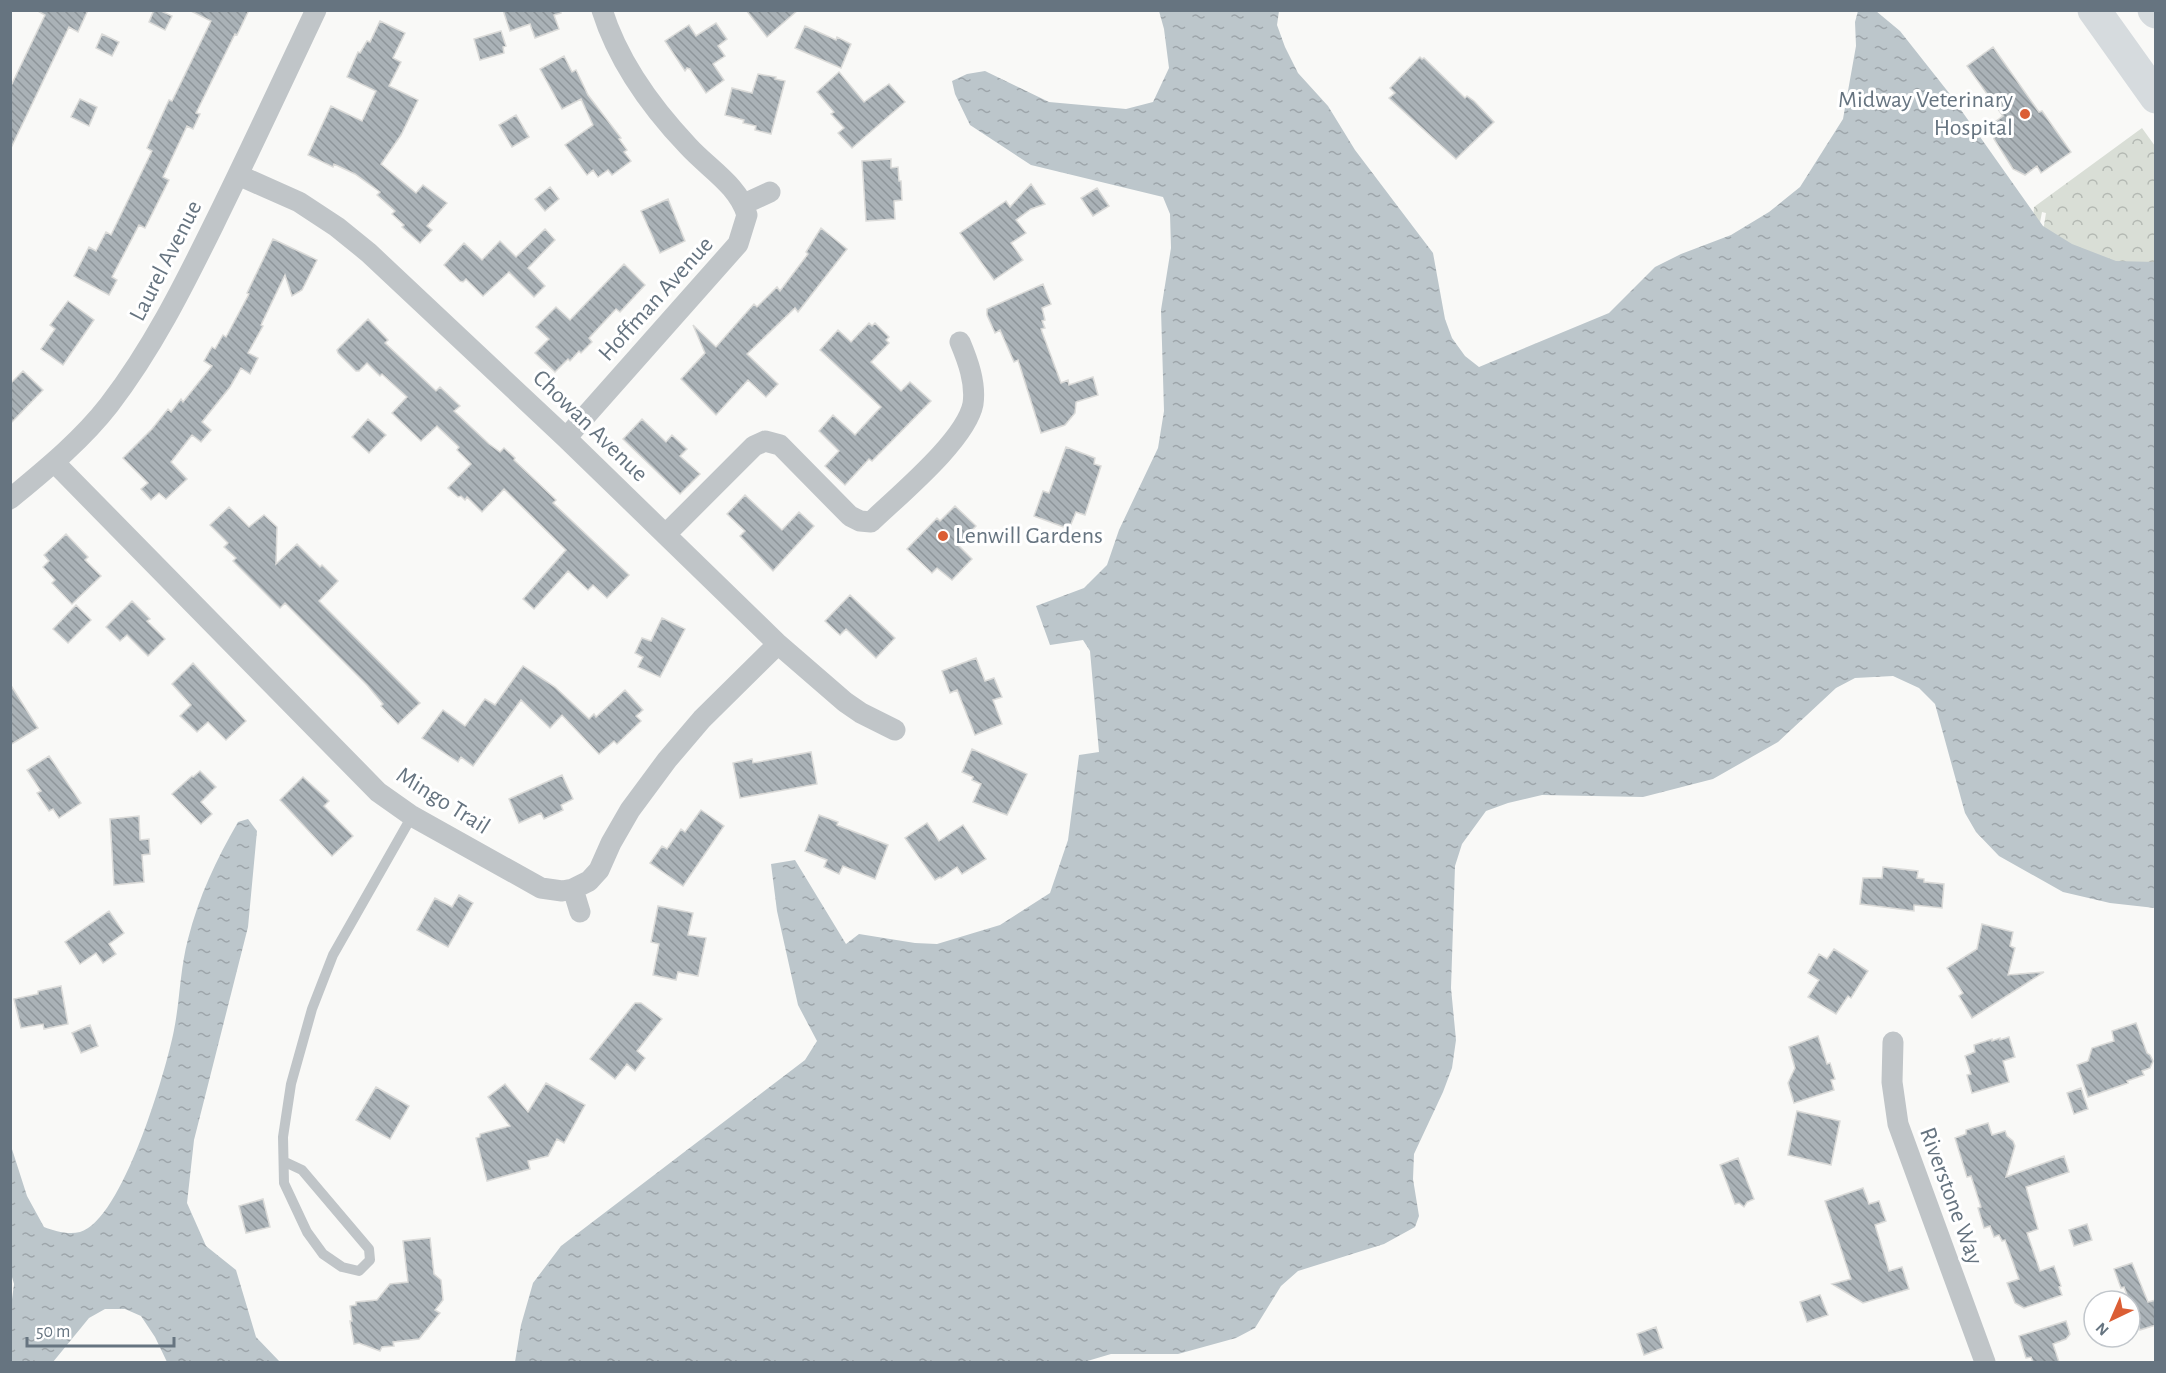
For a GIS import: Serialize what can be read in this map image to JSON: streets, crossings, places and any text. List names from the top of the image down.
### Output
{
  "streets": {
    "street": [
      "Laurel Avenue",
      "Hoffman Avenue",
      "Chowan Avenue",
      "Mingo Trail",
      "Riverstone Way"
    ]
  },
  "crossings": [
    ["Laurel Avenue", "Chowan Avenue"],
    ["Laurel Avenue", "Mingo Trail"],
    ["Hoffman Avenue", "Chowan Avenue"]
  ],
  "places": ["Midway Veterinary Hospital", "Lenwill Gardens"],
  "scale_bar": "50 m",
  "north": "bottom left"
}
